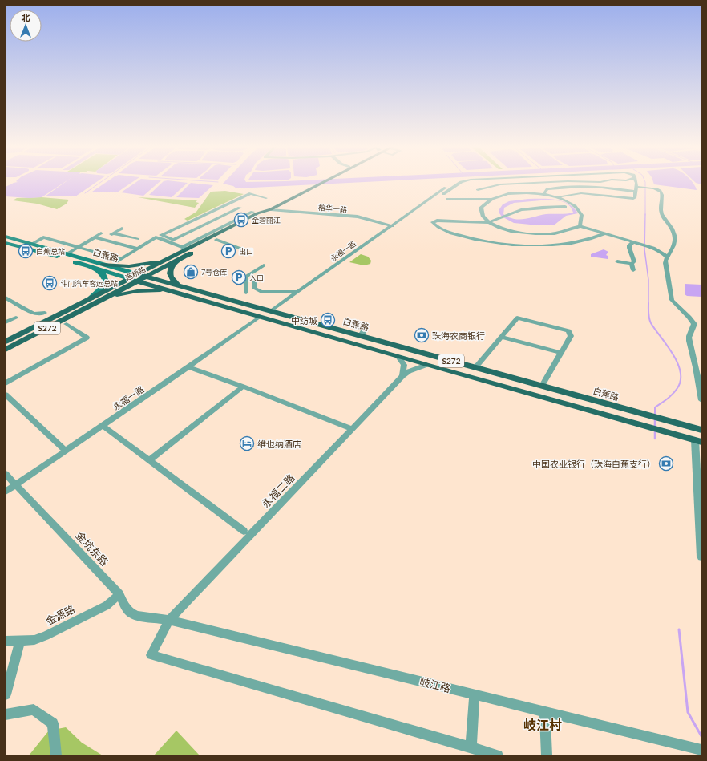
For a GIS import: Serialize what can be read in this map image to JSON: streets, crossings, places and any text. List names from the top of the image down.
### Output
{
  "streets": {
    "main road": ["白蕉路", "连桥路", "S272"],
    "street": [
      "榕华一路",
      "永福一路",
      "永福二路",
      "金坑东路",
      "金源路",
      "岐江路"
    ]
  },
  "crossings": [
    ["榕华一路", "永福一路"],
    ["榕华一路", "连桥路"],
    ["永福一路", "白蕉路"],
    ["永福一路", "S272"],
    ["永福一路", "金坑东路"],
    ["白蕉路", "连桥路"],
    ["白蕉路", "S272"],
    ["连桥路", "S272"],
    ["S272", "永福二路"],
    ["永福二路", "金坑东路"],
    ["永福二路", "岐江路"],
    ["金坑东路", "金源路"],
    ["金坑东路", "岐江路"]
  ],
  "districts": ["岐江村"],
  "places": {
    "bus stop": [
      "金碧丽江",
      "白蕉总站",
      "斗门汽车客运总站",
      "中纺城"
    ],
    "parking": ["出口", "入口"],
    "shop": ["7号仓库"],
    "bank": ["珠海农商银行", "中国农业银行（珠海白蕉支行）"],
    "hotel": ["维也纳酒店"]
  },
  "north": "top"
}
